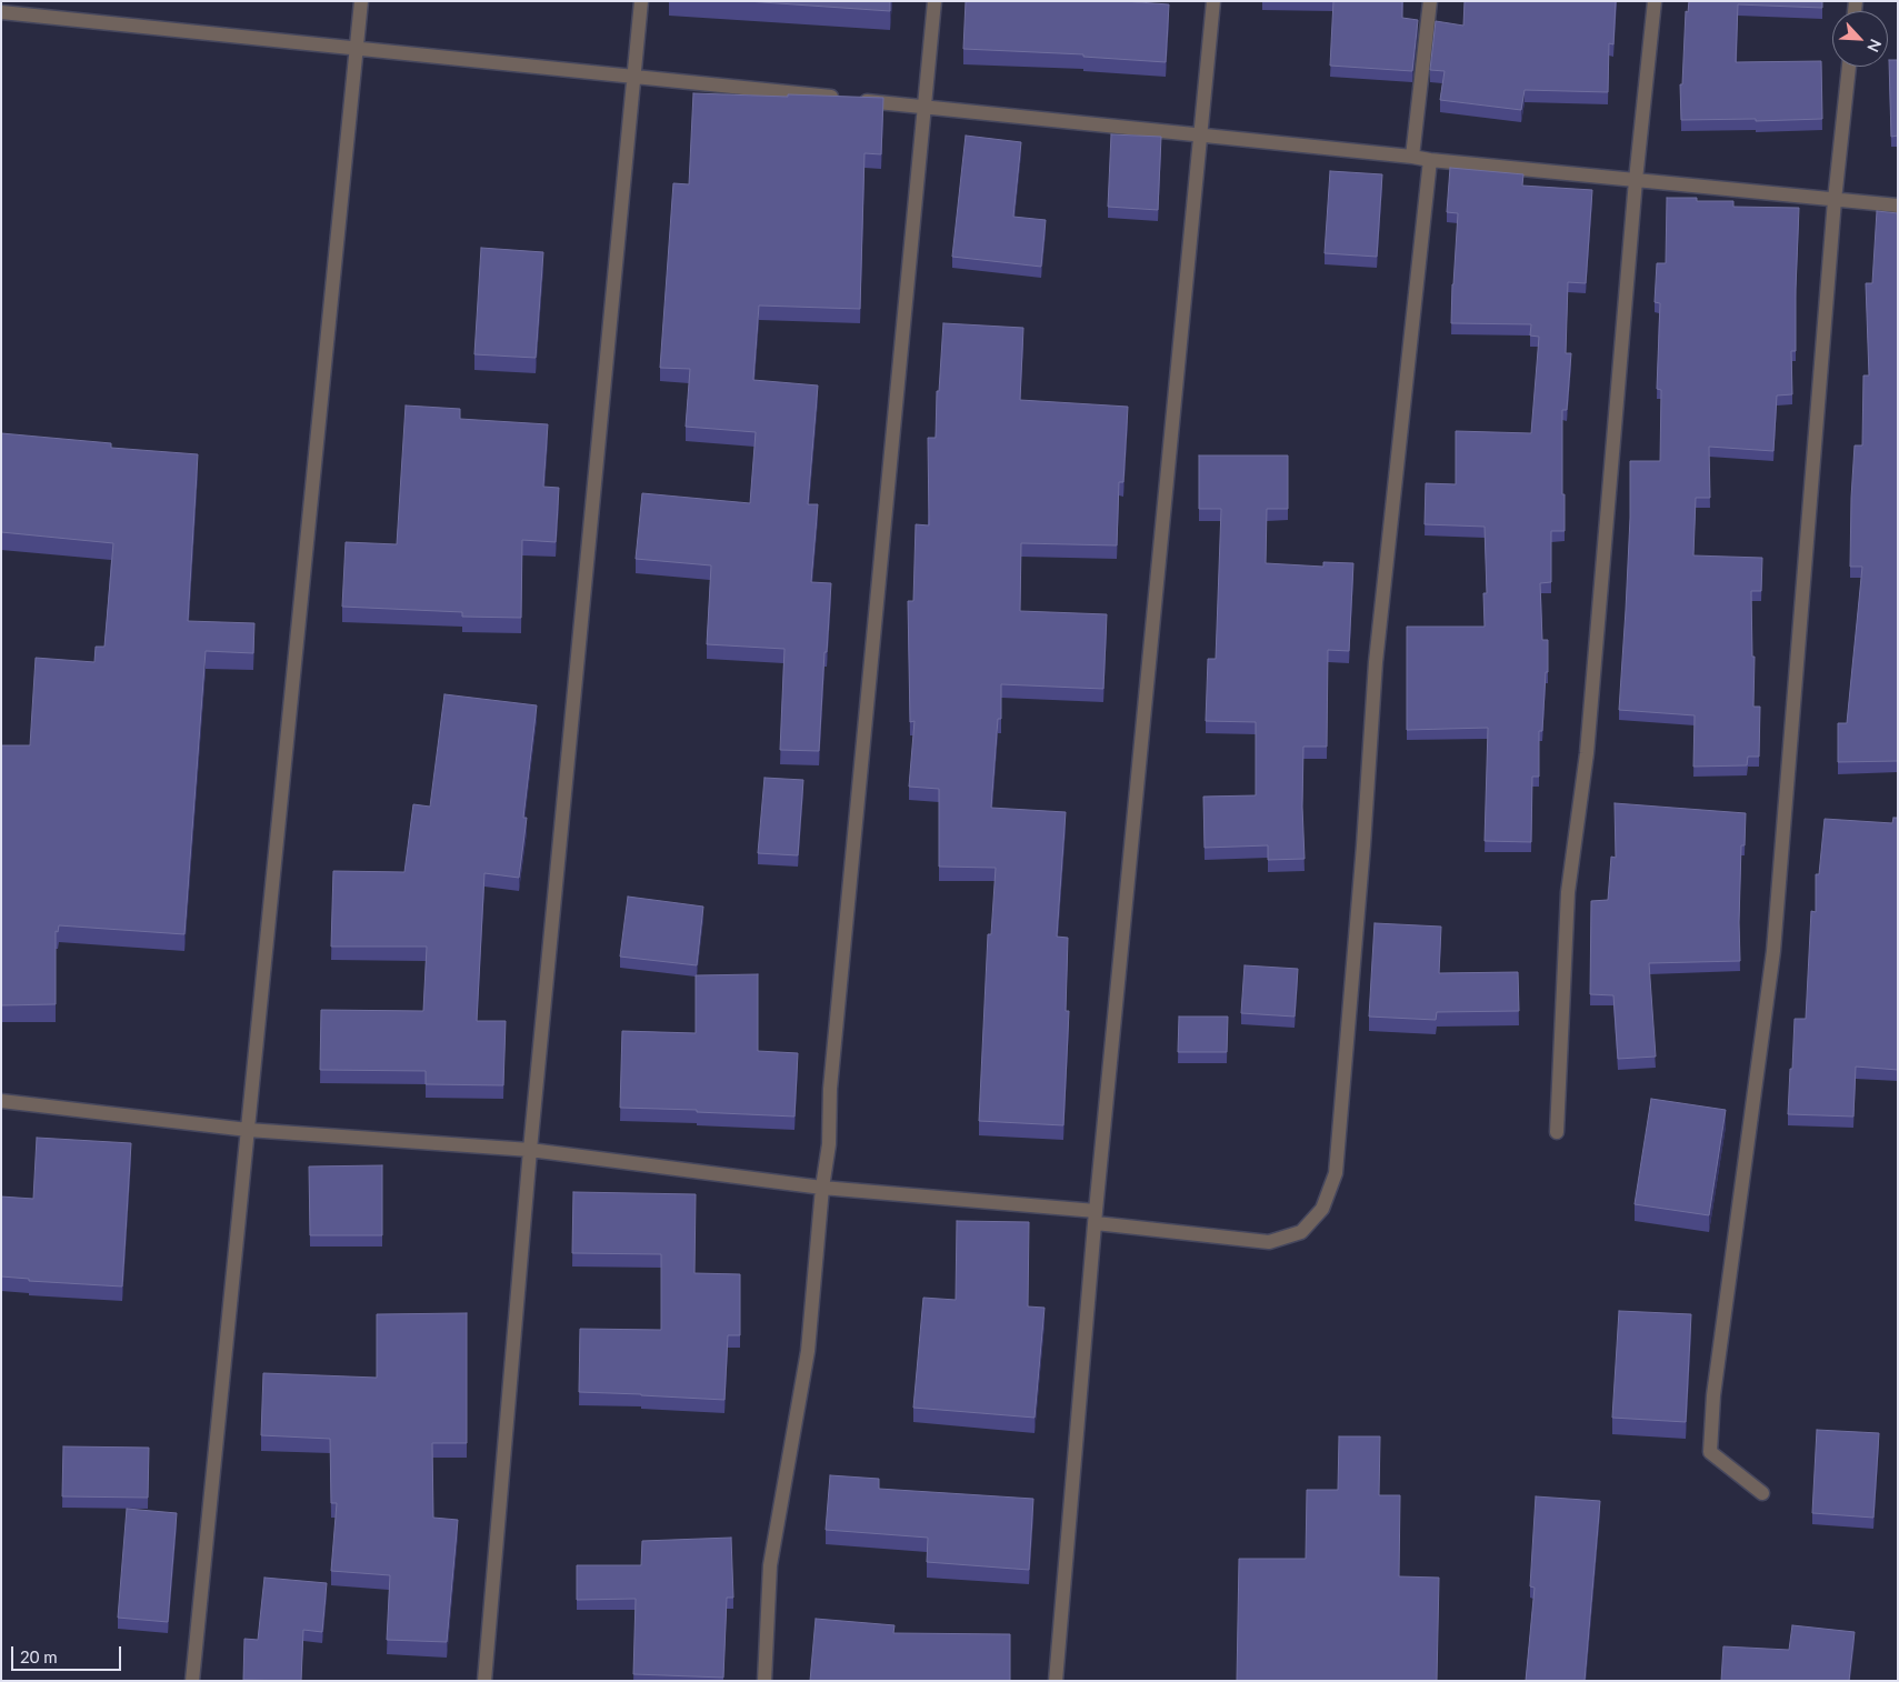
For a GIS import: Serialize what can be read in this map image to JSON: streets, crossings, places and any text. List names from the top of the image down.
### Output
{
  "scale_bar": "20 m",
  "north": "bottom right"
}
